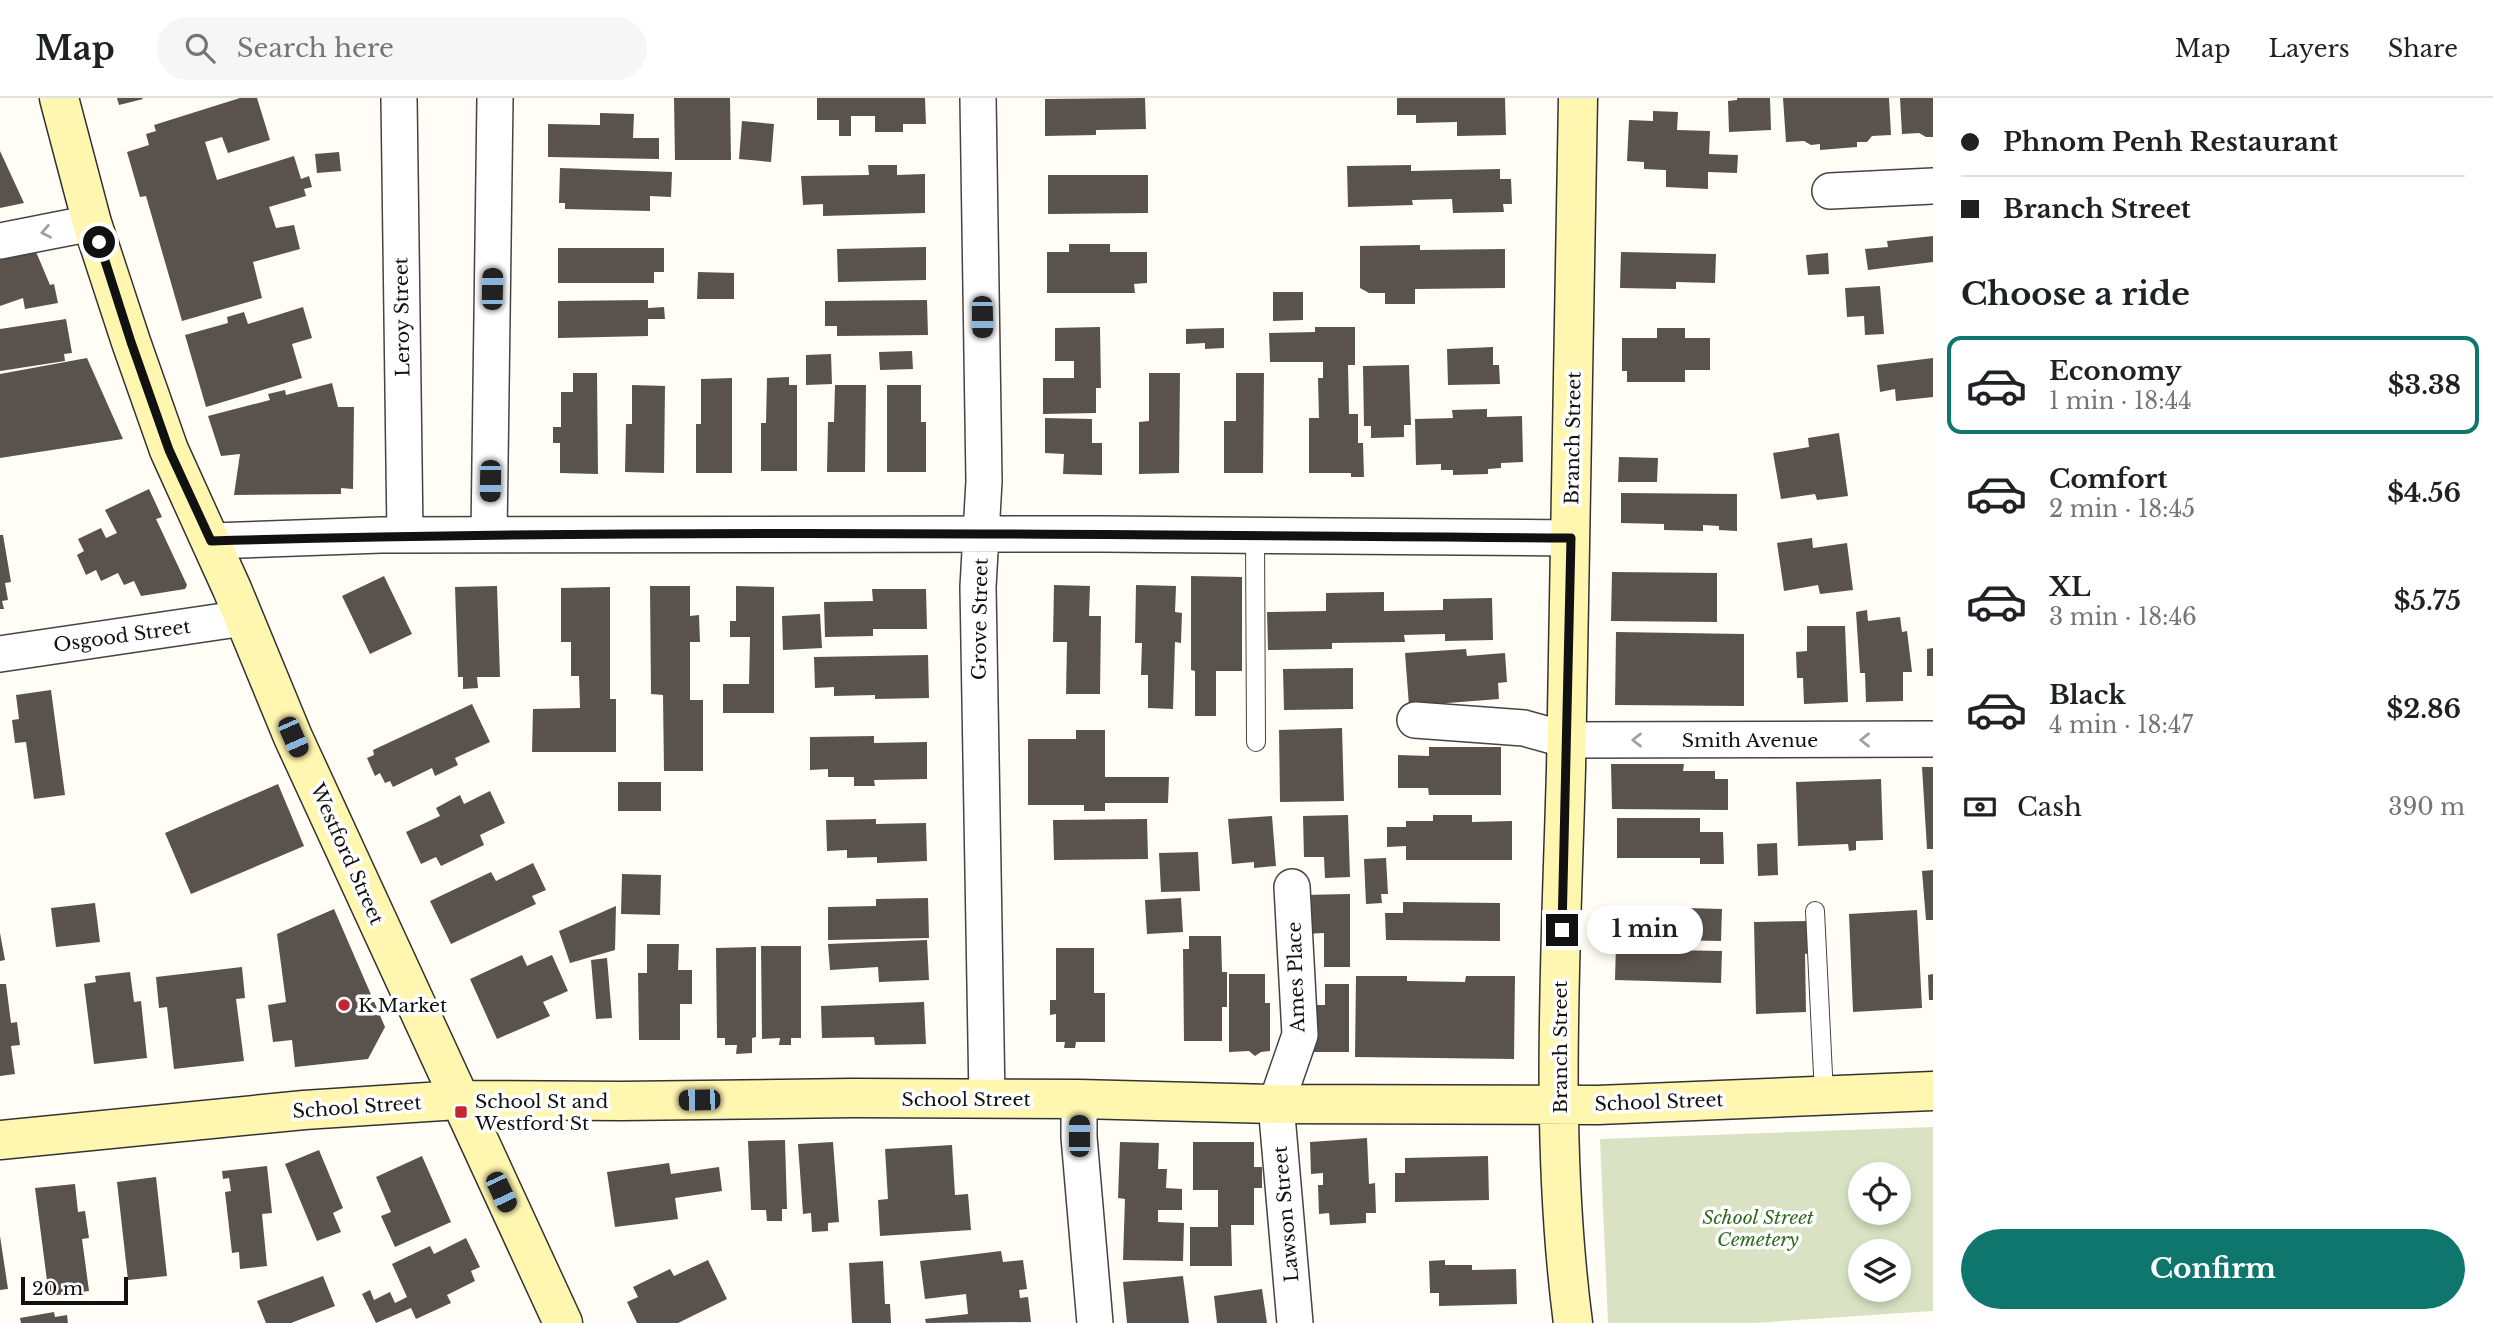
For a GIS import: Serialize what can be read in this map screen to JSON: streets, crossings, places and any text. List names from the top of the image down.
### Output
{
  "streets": {
    "main road": ["Branch Street", "Westford Street", "School Street"],
    "street": [
      "Leroy Street",
      "Grove Street",
      "Osgood Street",
      "Smith Avenue",
      "Ames Place",
      "Lawson Street"
    ]
  },
  "crossings": [
    ["Branch Street", "Smith Avenue"],
    ["Branch Street", "School Street"],
    ["Grove Street", "School Street"],
    ["Osgood Street", "Westford Street"],
    ["Westford Street", "School Street"],
    ["Ames Place", "School Street"],
    ["Ames Place", "Lawson Street"],
    ["School Street", "Lawson Street"]
  ],
  "one_way": ["Smith Avenue"],
  "parks": ["School Street Cemetery"],
  "places": {
    "other": ["K Market"],
    "transit": ["School St and Westford St"]
  },
  "scale_bar": "20 m",
  "page": {
    "header": "Map",
    "search": "Search here",
    "nav": ["Map", "Layers", "Share"],
    "banner": ["Phnom Penh Restaurant", "Branch Street"],
    "heading": "Choose a ride",
    "list": [
      {
        "name": "Economy",
        "note": "1 min · 18:44",
        "value": "$3.38"
      },
      {
        "name": "Comfort",
        "note": "2 min · 18:45",
        "value": "$4.56"
      },
      {
        "name": "XL",
        "note": "3 min · 18:46",
        "value": "$5.75"
      },
      {
        "name": "Black",
        "note": "4 min · 18:47",
        "value": "$2.86"
      }
    ],
    "pay": ["Cash", "390 m"],
    "bubble": "1 min",
    "buttons": "Confirm",
    "scale": "20 m"
  }
}
